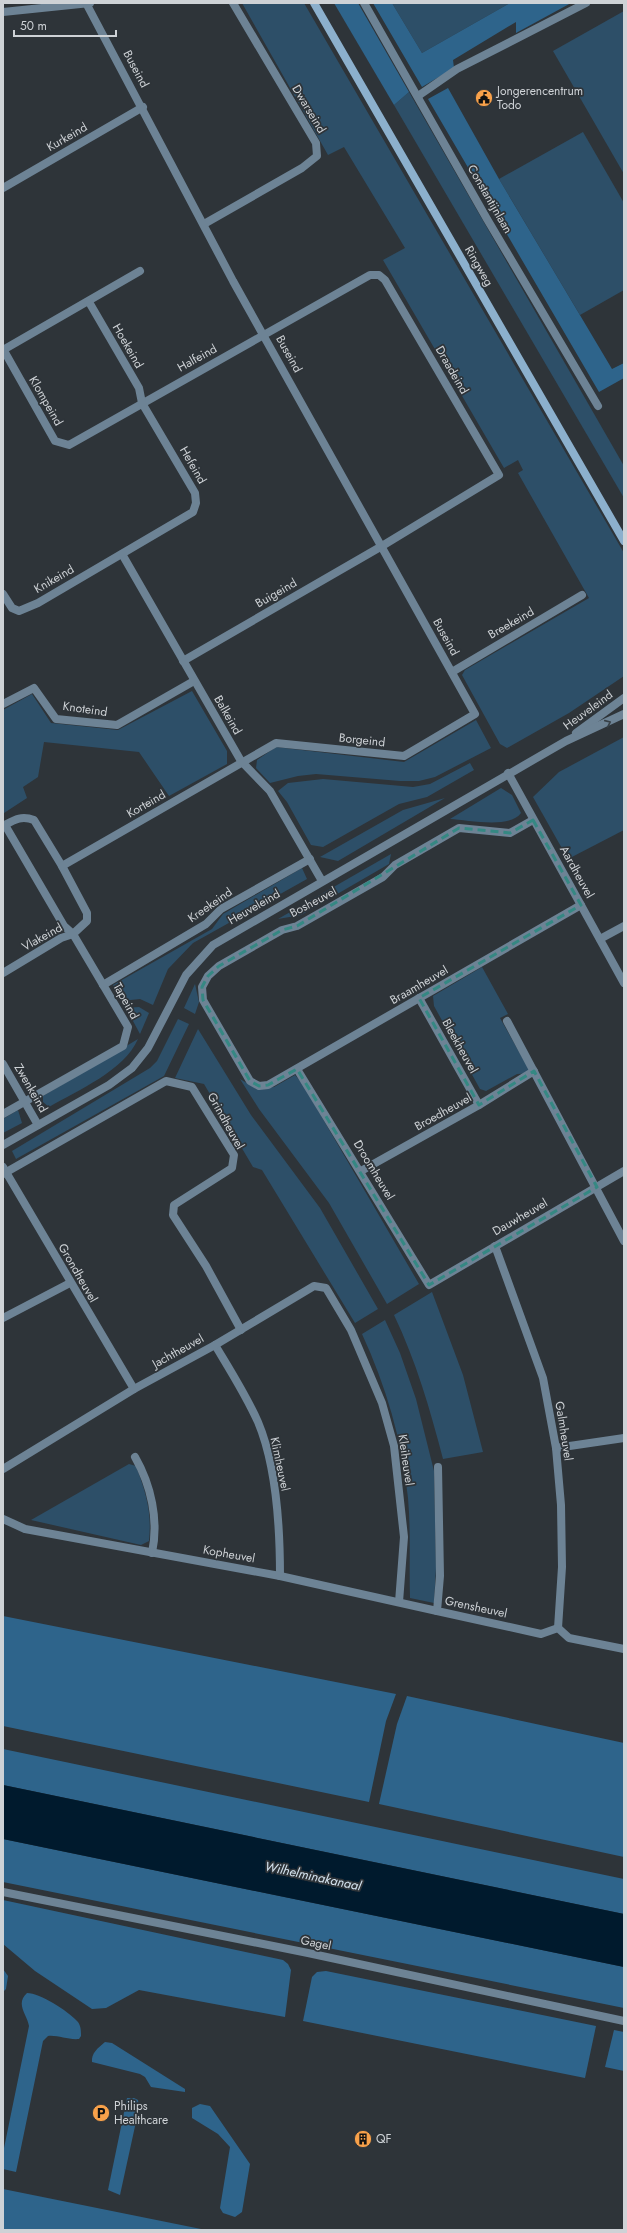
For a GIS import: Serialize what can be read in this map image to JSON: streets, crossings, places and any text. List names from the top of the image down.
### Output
{
  "streets": {
    "main road": ["Ringweg"],
    "street": [
      "Buseind",
      "Dwarseind",
      "Kurkeind",
      "Constantijnlaan",
      "Hoekeind",
      "Halfeind",
      "Draadeind",
      "Klompeind",
      "Hefeind",
      "Knikeind",
      "Buigeind",
      "Breekeind",
      "Knoteind",
      "Heuveleind",
      "Balkeind",
      "Borgeind",
      "Korteind",
      "Aardheuvel",
      "Bosheuvel",
      "Kreekeind",
      "Vlakeind",
      "Braamheuvel",
      "Tapeind",
      "Bleekheuvel",
      "Zwenkeind",
      "Broedheuvel",
      "Grindheuvel",
      "Droomheuvel",
      "Dauwheuvel",
      "Grondheuvel",
      "Jachtheuvel",
      "Galmheuvel",
      "Kleiheuvel",
      "Klimheuvel",
      "Kopheuvel",
      "Grensheuvel",
      "Gagel"
    ]
  },
  "crossings": [
    ["Buseind", "Dwarseind"],
    ["Buseind", "Kurkeind"],
    ["Buseind", "Halfeind"],
    ["Buseind", "Draadeind"],
    ["Buseind", "Buigeind"],
    ["Buseind", "Breekeind"],
    ["Buseind", "Borgeind"],
    ["Hoekeind", "Halfeind"],
    ["Hoekeind", "Klompeind"],
    ["Hoekeind", "Hefeind"],
    ["Halfeind", "Draadeind"],
    ["Halfeind", "Klompeind"],
    ["Halfeind", "Hefeind"],
    ["Draadeind", "Buigeind"],
    ["Klompeind", "Hefeind"],
    ["Hefeind", "Knikeind"],
    ["Hefeind", "Balkeind"],
    ["Knikeind", "Balkeind"],
    ["Buigeind", "Balkeind"],
    ["Knoteind", "Balkeind"],
    ["Heuveleind", "Balkeind"],
    ["Heuveleind", "Aardheuvel"],
    ["Heuveleind", "Zwenkeind"],
    ["Balkeind", "Borgeind"],
    ["Balkeind", "Korteind"],
    ["Balkeind", "Kreekeind"],
    ["Borgeind", "Korteind"],
    ["Aardheuvel", "Bosheuvel"],
    ["Aardheuvel", "Braamheuvel"],
    ["Bosheuvel", "Braamheuvel"],
    ["Kreekeind", "Tapeind"],
    ["Vlakeind", "Tapeind"],
    ["Braamheuvel", "Bleekheuvel"],
    ["Braamheuvel", "Droomheuvel"],
    ["Tapeind", "Zwenkeind"],
    ["Bleekheuvel", "Broedheuvel"],
    ["Broedheuvel", "Droomheuvel"],
    ["Grindheuvel", "Grondheuvel"],
    ["Grindheuvel", "Jachtheuvel"],
    ["Droomheuvel", "Dauwheuvel"],
    ["Dauwheuvel", "Galmheuvel"],
    ["Grondheuvel", "Jachtheuvel"],
    ["Jachtheuvel", "Kleiheuvel"],
    ["Jachtheuvel", "Klimheuvel"],
    ["Galmheuvel", "Grensheuvel"],
    ["Kleiheuvel", "Kopheuvel"],
    ["Klimheuvel", "Kopheuvel"],
    ["Kopheuvel", "Grensheuvel"]
  ],
  "water": ["Wilhelminakanaal"],
  "places": {
    "public building": ["Jongerencentrum Todo"],
    "parking": ["Philips Healthcare"],
    "building": ["QF"]
  },
  "scale_bar": "50 m"
}
